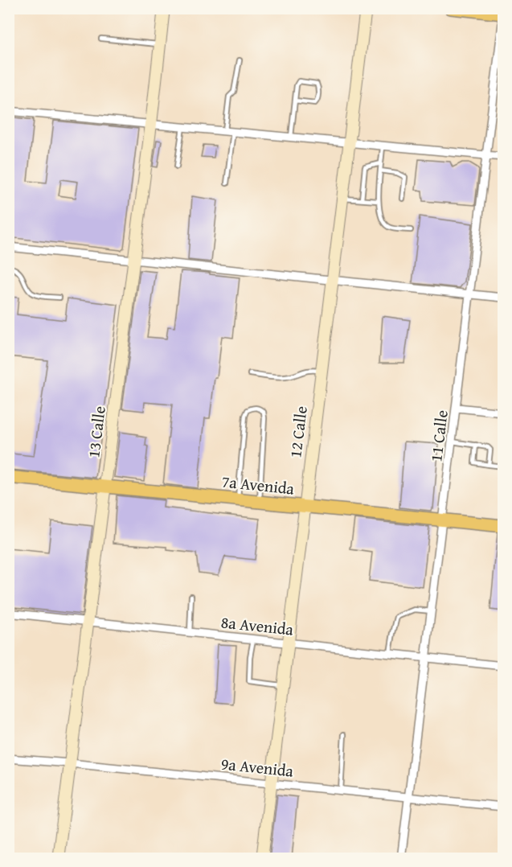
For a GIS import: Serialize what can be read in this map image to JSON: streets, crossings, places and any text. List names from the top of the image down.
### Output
{
  "streets": {
    "main road": ["7a Avenida"],
    "street": [
      "13 Calle",
      "12 Calle",
      "11 Calle",
      "8a Avenida",
      "9a Avenida"
    ]
  },
  "crossings": [
    ["13 Calle", "7a Avenida"],
    ["13 Calle", "8a Avenida"],
    ["13 Calle", "9a Avenida"],
    ["12 Calle", "7a Avenida"],
    ["12 Calle", "8a Avenida"],
    ["12 Calle", "9a Avenida"],
    ["11 Calle", "7a Avenida"],
    ["11 Calle", "8a Avenida"],
    ["11 Calle", "9a Avenida"]
  ]
}
